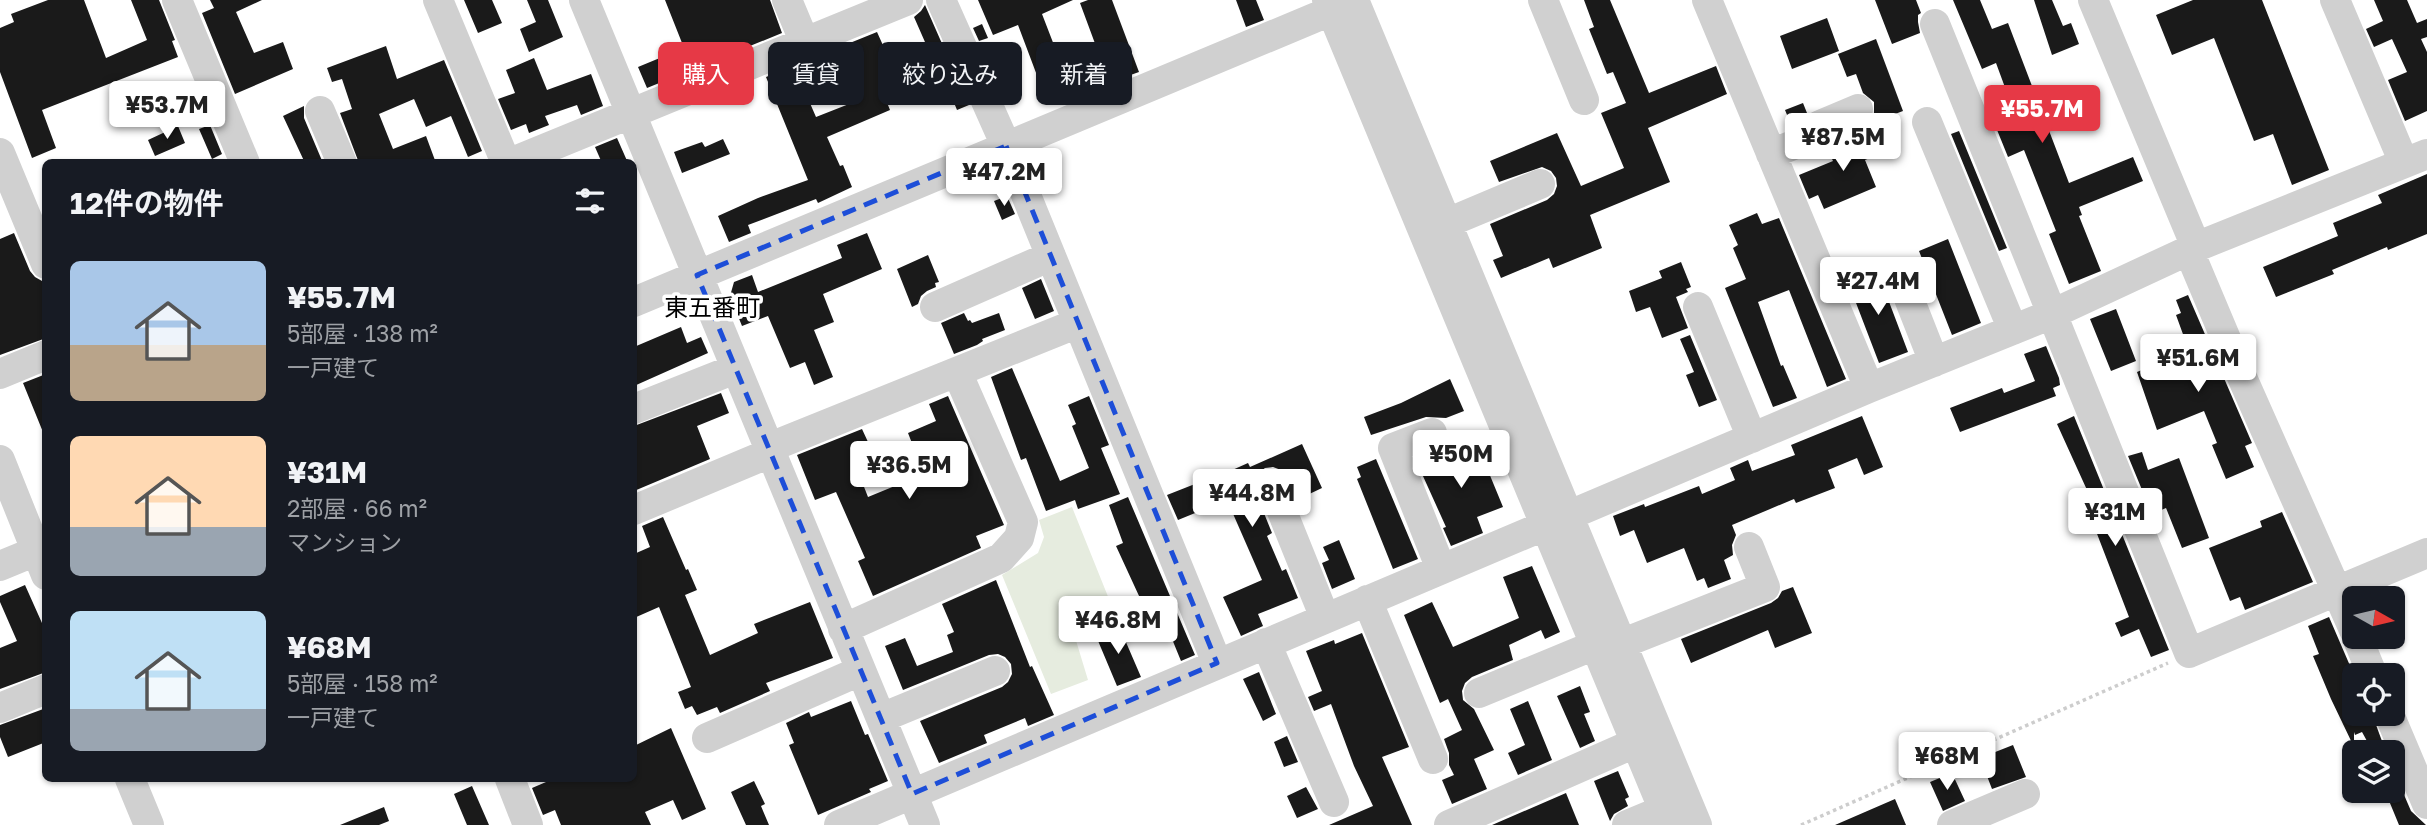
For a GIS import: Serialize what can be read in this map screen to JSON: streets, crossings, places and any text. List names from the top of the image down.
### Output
{
  "districts": ["東五番町"],
  "north": "right",
  "page": {
    "chip": [
      "購入",
      "賃貸",
      "絞り込み",
      "新着"
    ],
    "price": [
      "¥53.7M",
      "¥55.7M",
      "¥87.5M",
      "¥47.2M",
      "¥27.4M",
      "¥51.6M",
      "¥50M",
      "¥36.5M",
      "¥44.8M",
      "¥31M",
      "¥46.8M",
      "¥68M"
    ],
    "heading": "12件の物件",
    "list": [
      {
        "name": "¥55.7M",
        "note": "5部屋 · 138 m² · 一戸建て"
      },
      {
        "name": "¥31M",
        "note": "2部屋 · 66 m² · マンション"
      },
      {
        "name": "¥68M",
        "note": "5部屋 · 158 m² · 一戸建て"
      }
    ]
  }
}
